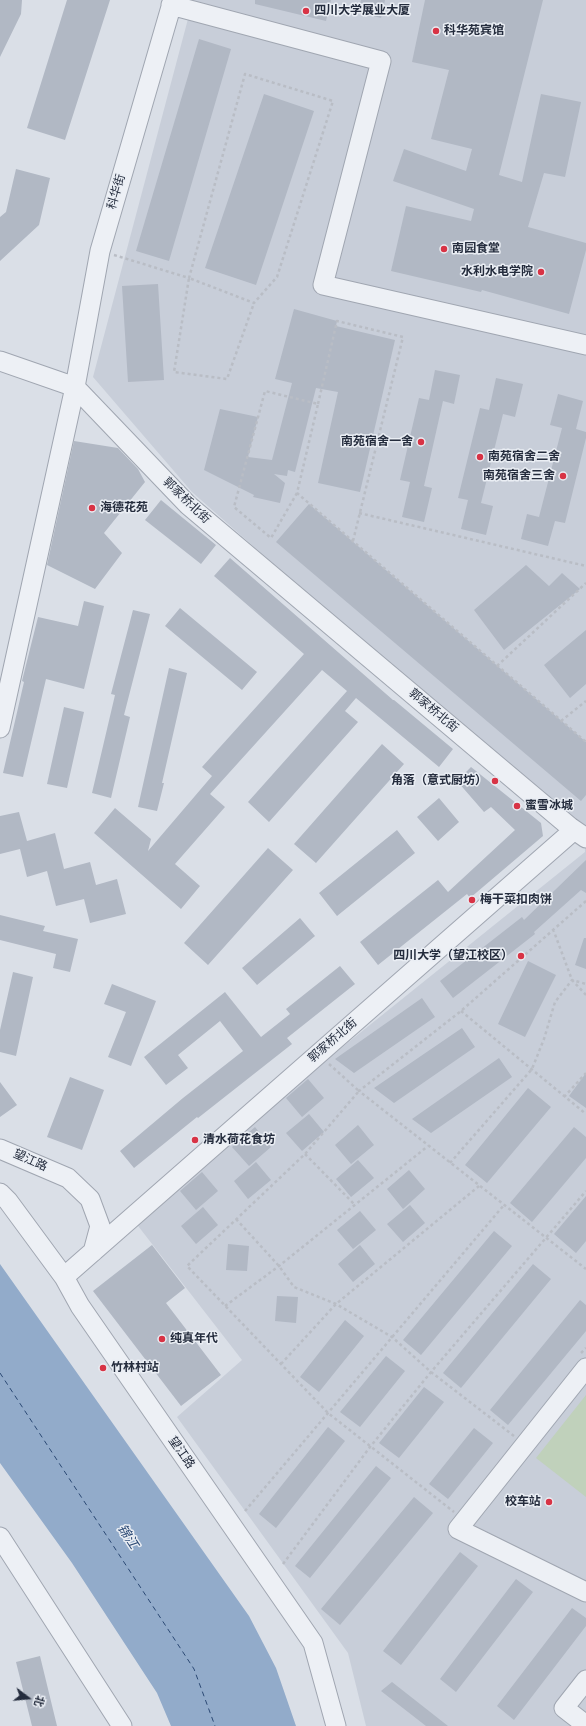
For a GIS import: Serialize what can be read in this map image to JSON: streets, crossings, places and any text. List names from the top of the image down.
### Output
{
  "streets": {
    "street": ["科华街", "郭家桥北街", "望江路"]
  },
  "crossings": [
    ["科华街", "郭家桥北街"],
    ["郭家桥北街", "望江路"]
  ],
  "water": ["锦江"],
  "places": [
    "四川大学展业大厦",
    "科华苑宾馆",
    "南园食堂",
    "水利水电学院",
    "南苑宿舍一舍",
    "南苑宿舍二舍",
    "南苑宿舍三舍",
    "海德花苑",
    "角落（意式厨坊）",
    "蜜雪冰城",
    "梅干菜扣肉饼",
    "四川大学（望江校区）",
    "清水荷花食坊",
    "纯真年代",
    "竹林村站",
    "校车站"
  ],
  "north": "right"
}
